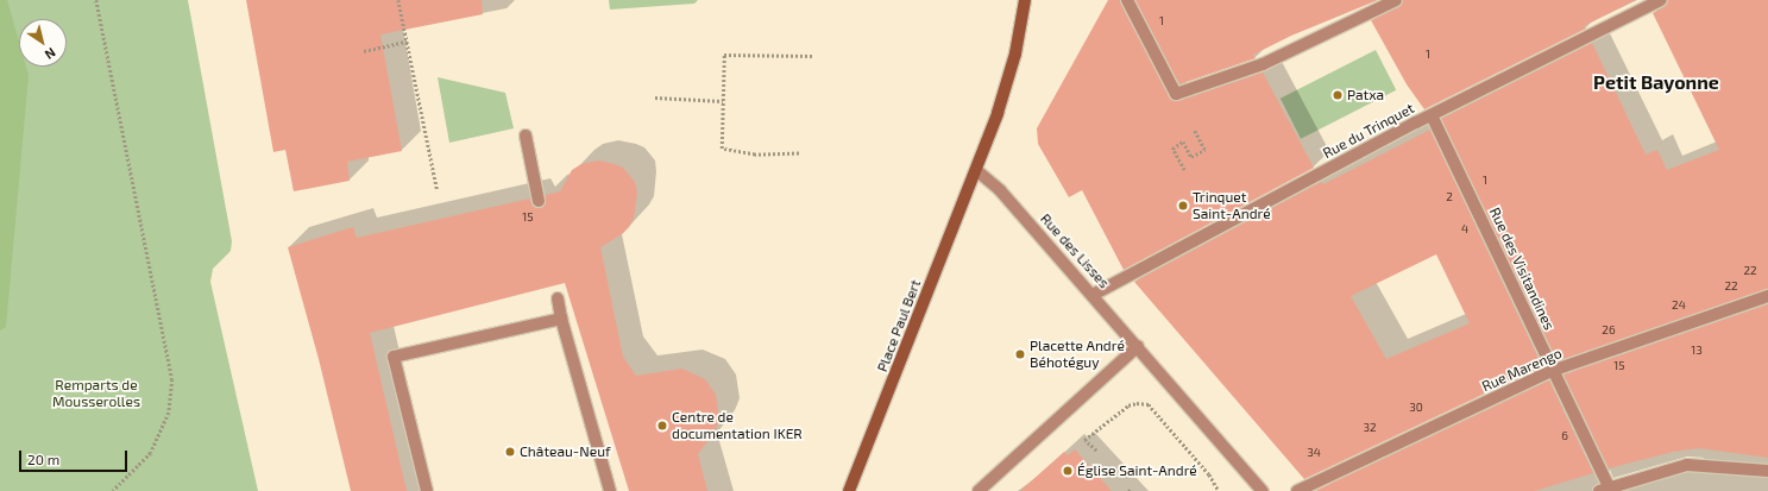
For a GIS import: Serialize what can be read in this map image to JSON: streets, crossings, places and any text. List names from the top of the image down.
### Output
{
  "streets": {
    "street": [
      "Rue du Trinquet",
      "Rue des Lisses",
      "Rue des Visitandines",
      "Place Paul Bert",
      "Rue Marengo"
    ]
  },
  "crossings": [
    ["Rue du Trinquet", "Rue des Lisses"],
    ["Rue du Trinquet", "Rue des Visitandines"],
    ["Rue des Lisses", "Place Paul Bert"],
    ["Rue des Visitandines", "Rue Marengo"]
  ],
  "districts": ["Petit Bayonne"],
  "parks": ["Remparts de Mousserolles"],
  "places": [
    "Patxa",
    "Trinquet Saint-André",
    "Placette André Béhotéguy",
    "Centre de documentation IKER",
    "Château-Neuf",
    "Église Saint-André"
  ],
  "house_numbers": [
    "1",
    "1",
    "1",
    "2",
    "15",
    "4",
    "22",
    "22",
    "24",
    "26",
    "13",
    "15",
    "30",
    "32",
    "6",
    "34"
  ],
  "scale_bar": "20 m",
  "north": "bottom right"
}
